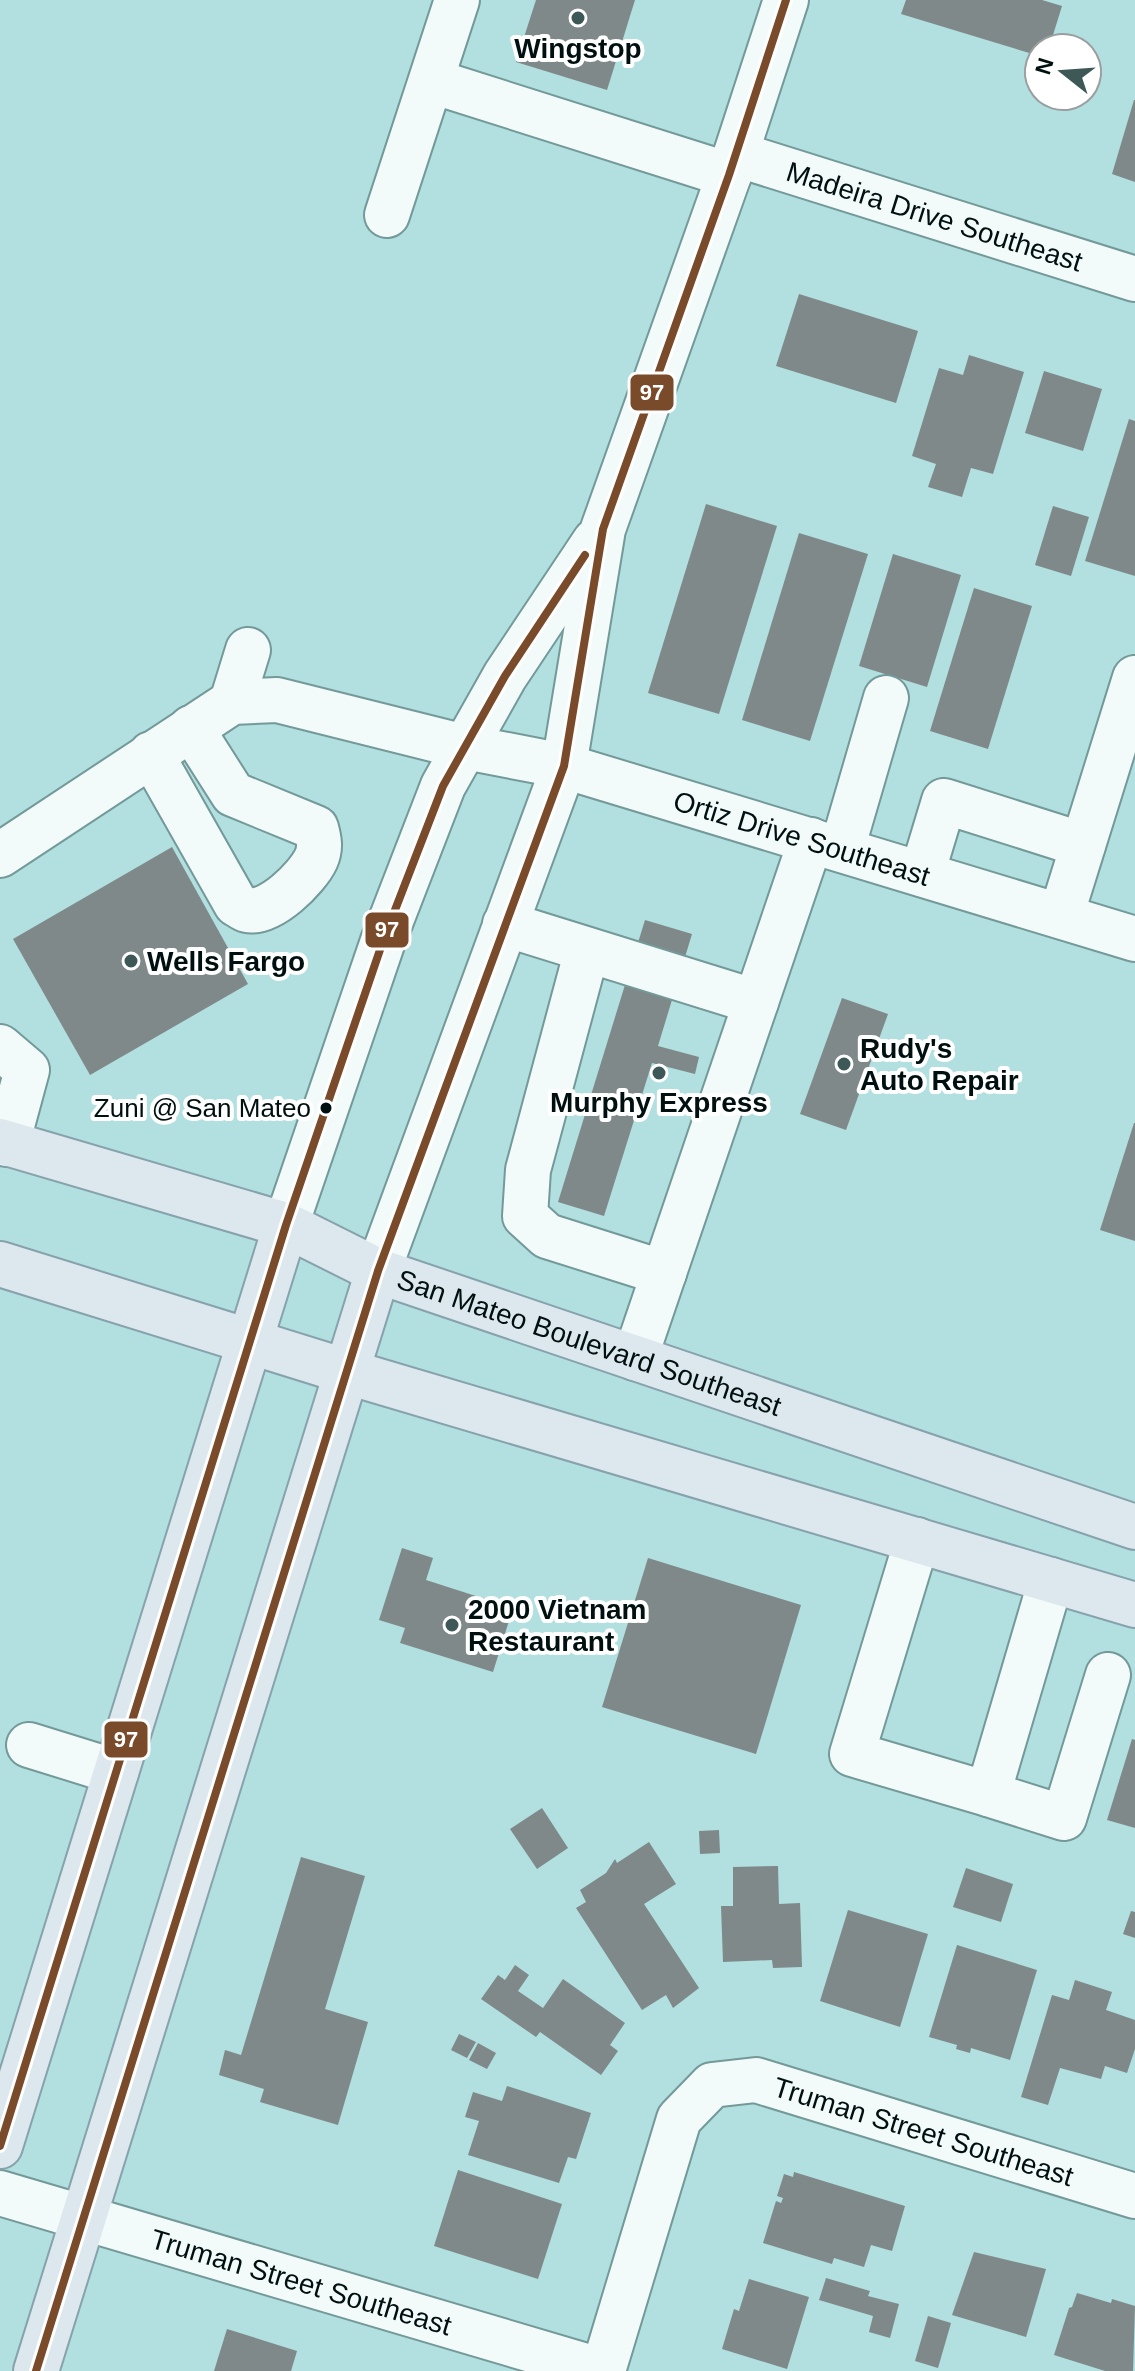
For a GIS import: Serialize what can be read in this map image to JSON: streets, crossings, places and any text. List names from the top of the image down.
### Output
{
  "streets": {
    "main road": ["San Mateo Boulevard Southeast"],
    "street": ["Madeira Drive Southeast", "Ortiz Drive Southeast", "Truman Street Southeast"]
  },
  "places": [
    "Wingstop",
    "Wells Fargo",
    "Rudy's Auto Repair",
    "Murphy Express",
    "Zuni @ San Mateo",
    "2000 Vietnam Restaurant"
  ],
  "lines": ["transit line 97"],
  "north": "left"
}
